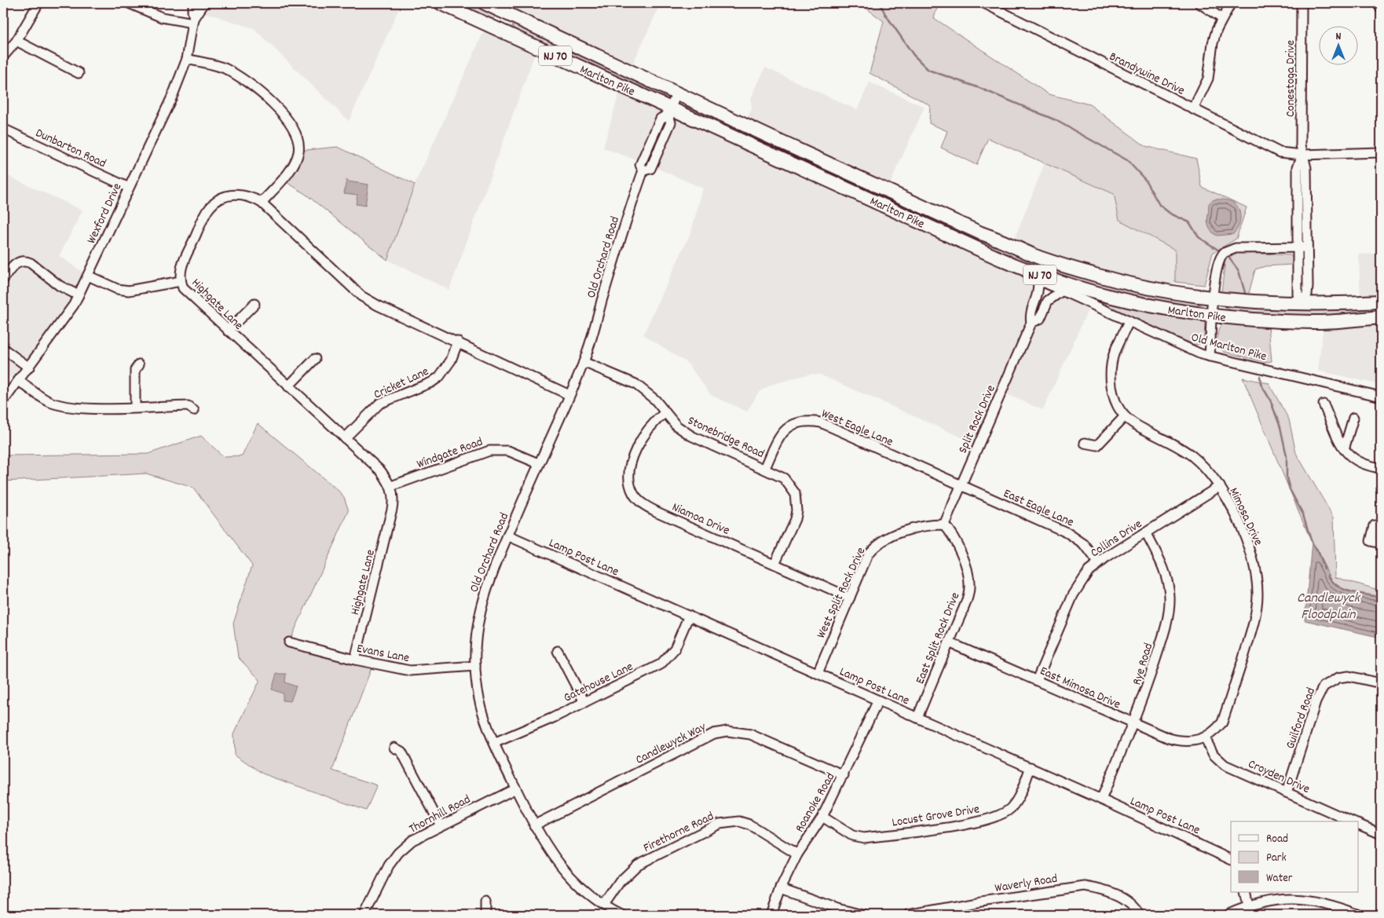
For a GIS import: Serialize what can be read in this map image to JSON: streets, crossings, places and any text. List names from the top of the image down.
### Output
{
  "streets": {
    "highway": ["NJ 70", "Marlton Pike"],
    "street": [
      "Brandywine Drive",
      "Conestoga Drive",
      "Dunbarton Road",
      "Wexford Drive",
      "Old Orchard Road",
      "Highgate Lane",
      "Old Marlton Pike",
      "Cricket Lane",
      "Split Rock Drive",
      "West Eagle Lane",
      "Stonebridge Road",
      "Windgate Road",
      "East Eagle Lane",
      "Mimosa Drive",
      "Niamoa Drive",
      "Collins Drive",
      "Lamp Post Lane",
      "West Split Rock Drive",
      "East Split Rock Drive",
      "Evans Lane",
      "Rye Road",
      "Gatehouse Lane",
      "East Mimosa Drive",
      "Guilford Road",
      "Candlewyck Way",
      "Croyden Drive",
      "Roanoke Road",
      "Thornhill Road",
      "Locust Grove Drive",
      "Firethorne Road",
      "Waverly Road"
    ]
  },
  "crossings": [
    ["Brandywine Drive", "Conestoga Drive"],
    ["Conestoga Drive", "Marlton Pike"],
    ["Marlton Pike", "Old Orchard Road"],
    ["Marlton Pike", "Old Marlton Pike"],
    ["Dunbarton Road", "Wexford Drive"],
    ["Old Orchard Road", "Highgate Lane"],
    ["Old Orchard Road", "Stonebridge Road"],
    ["Old Orchard Road", "Windgate Road"],
    ["Old Orchard Road", "Lamp Post Lane"],
    ["Old Orchard Road", "Evans Lane"],
    ["Old Orchard Road", "Gatehouse Lane"],
    ["Old Orchard Road", "Candlewyck Way"],
    ["Old Orchard Road", "Thornhill Road"],
    ["Old Orchard Road", "Firethorne Road"],
    ["Highgate Lane", "Cricket Lane"],
    ["Highgate Lane", "Windgate Road"],
    ["Highgate Lane", "Evans Lane"],
    ["Old Marlton Pike", "Split Rock Drive"],
    ["Old Marlton Pike", "Mimosa Drive"],
    ["Split Rock Drive", "West Eagle Lane"],
    ["Split Rock Drive", "East Eagle Lane"],
    ["Split Rock Drive", "West Split Rock Drive"],
    ["Split Rock Drive", "East Split Rock Drive"],
    ["West Eagle Lane", "Stonebridge Road"],
    ["West Eagle Lane", "East Eagle Lane"],
    ["Stonebridge Road", "Niamoa Drive"],
    ["East Eagle Lane", "Collins Drive"],
    ["Mimosa Drive", "Collins Drive"],
    ["Mimosa Drive", "East Mimosa Drive"],
    ["Mimosa Drive", "Croyden Drive"],
    ["Niamoa Drive", "West Split Rock Drive"],
    ["Collins Drive", "Rye Road"],
    ["Collins Drive", "East Mimosa Drive"],
    ["Lamp Post Lane", "West Split Rock Drive"],
    ["Lamp Post Lane", "East Split Rock Drive"],
    ["Lamp Post Lane", "Rye Road"],
    ["Lamp Post Lane", "Gatehouse Lane"],
    ["Lamp Post Lane", "Roanoke Road"],
    ["Lamp Post Lane", "Locust Grove Drive"],
    ["West Split Rock Drive", "East Split Rock Drive"],
    ["East Split Rock Drive", "East Mimosa Drive"],
    ["Rye Road", "East Mimosa Drive"],
    ["East Mimosa Drive", "Croyden Drive"],
    ["Guilford Road", "Croyden Drive"],
    ["Candlewyck Way", "Roanoke Road"],
    ["Roanoke Road", "Locust Grove Drive"],
    ["Roanoke Road", "Firethorne Road"]
  ],
  "water": ["Candlewyck Floodplain"],
  "legend": ["Road", "Park", "Water"],
  "north": "top"
}
